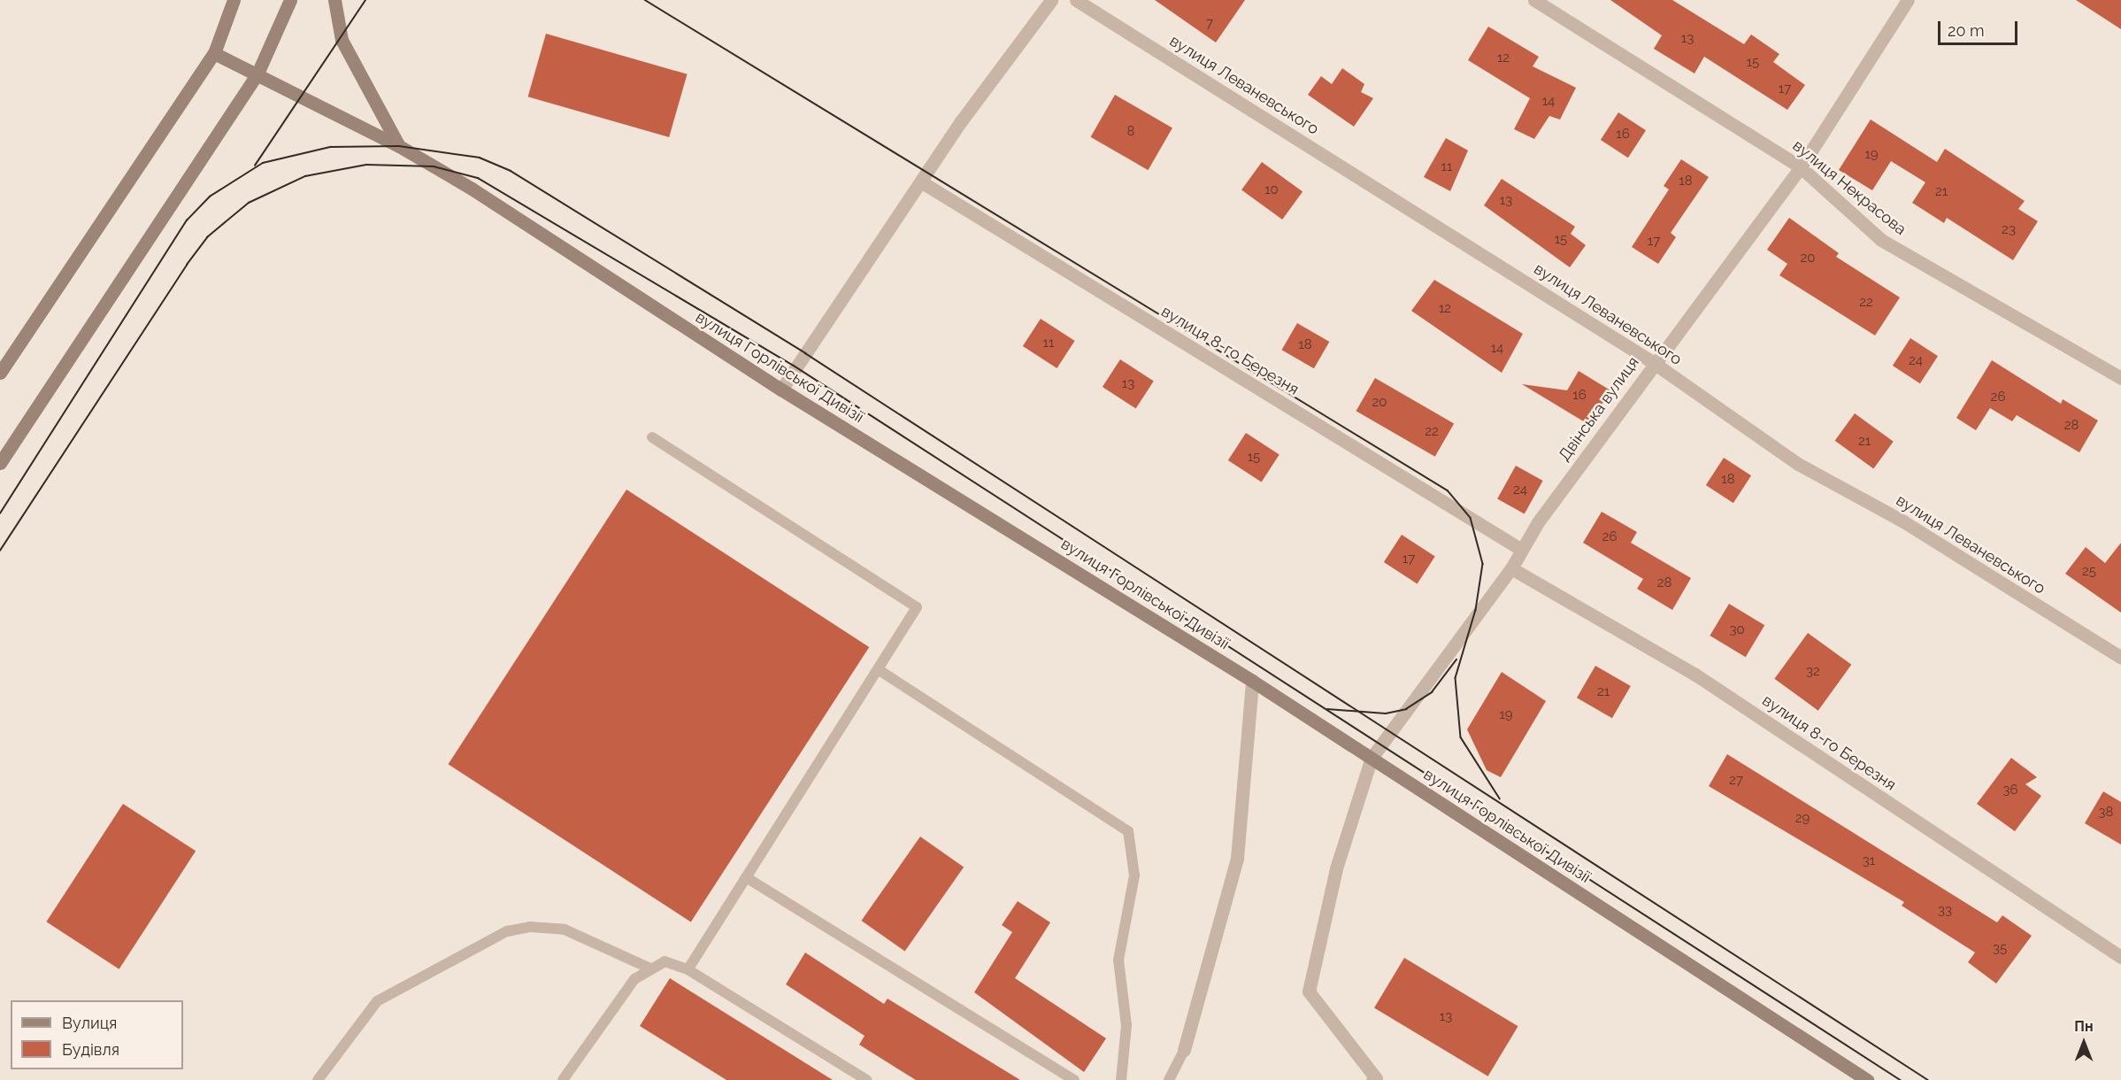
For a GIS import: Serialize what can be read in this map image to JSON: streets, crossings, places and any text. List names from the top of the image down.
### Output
{
  "streets": {
    "main road": ["вулиця Горлівської Дивізії"],
    "street": [
      "вулиця Леваневського",
      "вулиця Некрасова",
      "вулиця 8-го Березня",
      "Двінська вулиця"
    ]
  },
  "crossings": [
    ["вулиця Леваневського", "Двінська вулиця"],
    ["вулиця Некрасова", "Двінська вулиця"],
    ["вулиця 8-го Березня", "Двінська вулиця"],
    ["вулиця Горлівської Дивізії", "Двінська вулиця"]
  ],
  "house_numbers": [
    "7",
    "13",
    "12",
    "15",
    "17",
    "14",
    "8",
    "16",
    "19",
    "11",
    "18",
    "10",
    "21",
    "13",
    "23",
    "15",
    "17",
    "20",
    "22",
    "12",
    "11",
    "18",
    "14",
    "24",
    "13",
    "16",
    "26",
    "20",
    "28",
    "22",
    "21",
    "15",
    "18",
    "24",
    "26",
    "17",
    "25",
    "28",
    "30",
    "32",
    "21",
    "19",
    "27",
    "36",
    "38",
    "29",
    "31",
    "33",
    "35",
    "13"
  ],
  "legend": ["Вулиця", "Будівля"],
  "scale_bar": "20 m",
  "north": "top"
}
